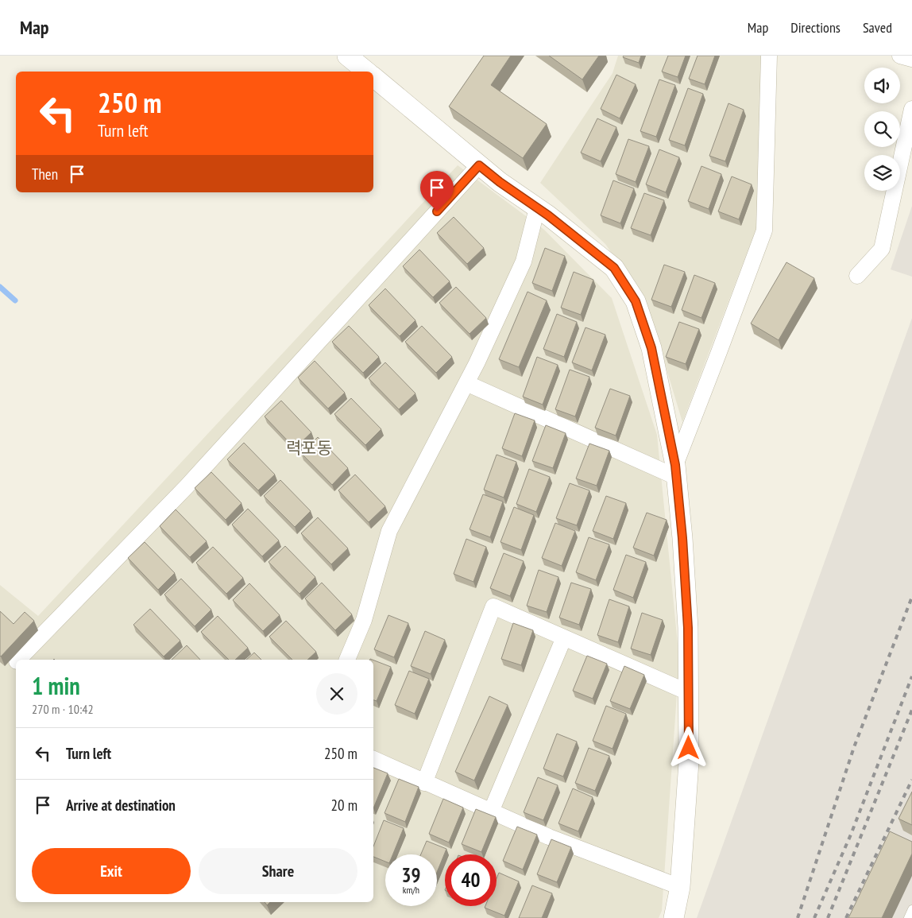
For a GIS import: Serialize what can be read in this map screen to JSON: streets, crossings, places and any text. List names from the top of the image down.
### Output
{
  "districts": ["력포동"],
  "page": {
    "header": "Map",
    "nav": ["Map", "Directions", "Saved"],
    "turn": ["250 m", "Turn left"],
    "then": "Then",
    "heading": ["1 min", "270 m · 10:42"],
    "list": [
      {
        "name": "Turn left",
        "value": "250 m"
      },
      {
        "name": "Arrive at destination",
        "value": "20 m"
      }
    ],
    "buttons": ["Exit", "Share"],
    "speed": "39 km/h",
    "limit": "40"
  }
}
